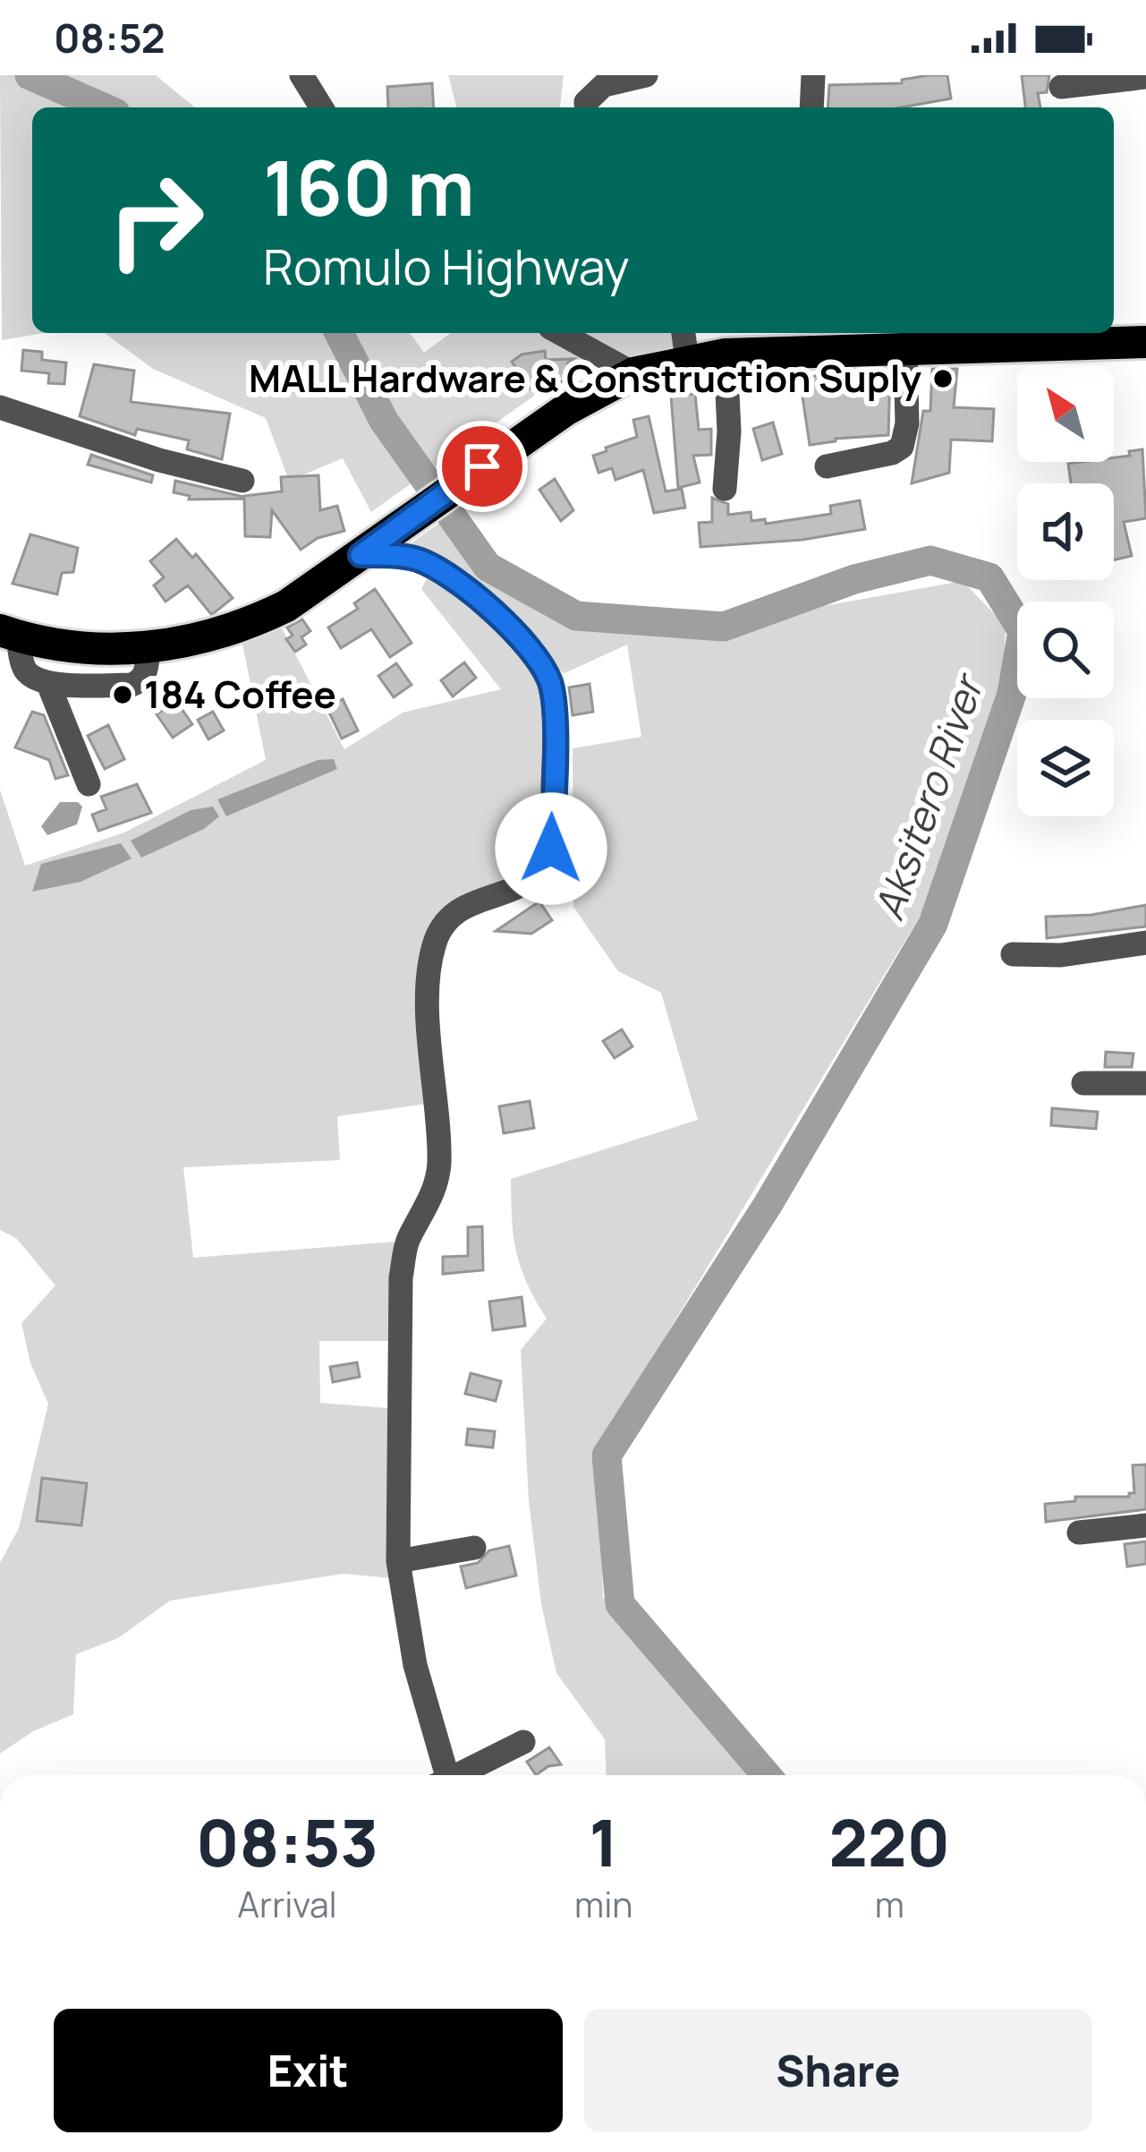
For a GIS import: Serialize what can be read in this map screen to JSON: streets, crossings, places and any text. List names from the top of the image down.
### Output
{
  "water": ["Aksitero River"],
  "places": ["MALL Hardware & Construction Suply", "184 Coffee"],
  "north": "top left",
  "page": {
    "status": "08:52",
    "turn": ["160 m", "Romulo Highway"],
    "eta": [
      "08:53",
      "Arrival",
      "1",
      "min",
      "220",
      "m"
    ],
    "buttons": ["Exit", "Share"]
  }
}
